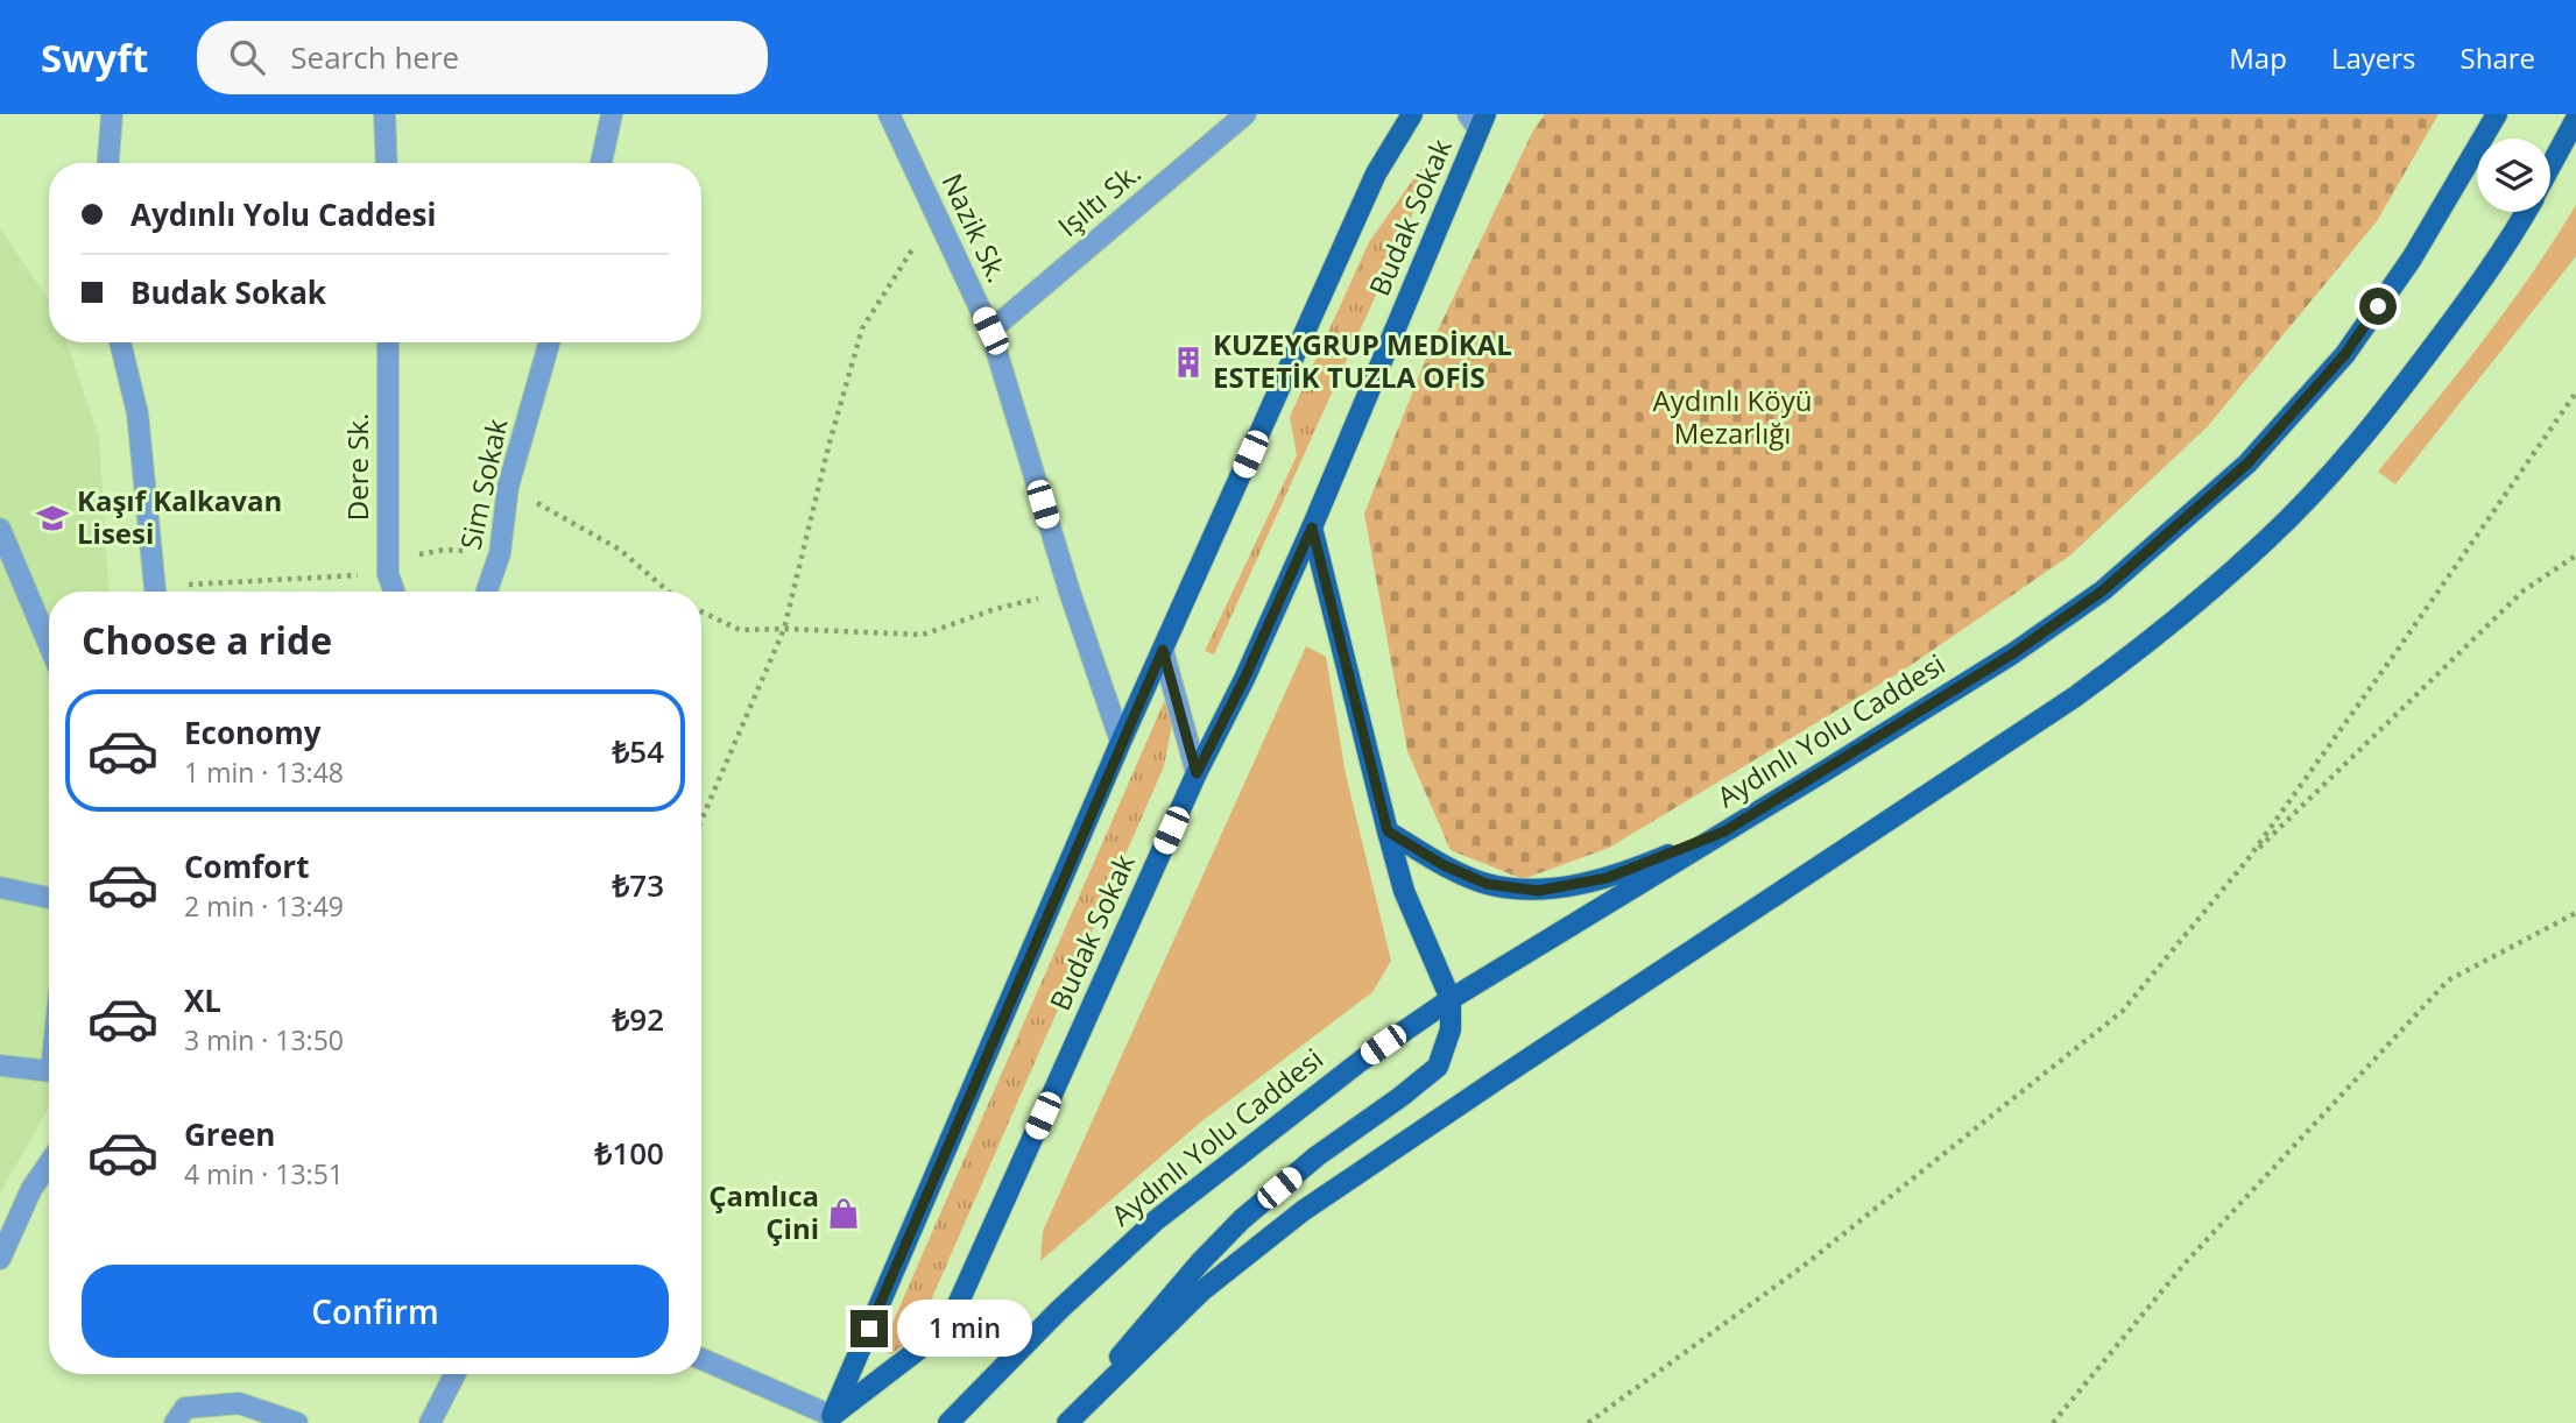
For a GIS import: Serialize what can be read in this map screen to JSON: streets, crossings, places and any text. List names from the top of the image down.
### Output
{
  "streets": {
    "main road": ["Budak Sokak", "Aydınlı Yolu Caddesi"],
    "street": [
      "Işıltı Sk.",
      "Nazik Sk.",
      "Dere Sk.",
      "Sim Sokak"
    ]
  },
  "crossings": [
    ["Işıltı Sk.", "Nazik Sk."],
    ["Budak Sokak", "Nazik Sk."]
  ],
  "parks": ["Aydınlı Köyü Mezarlığı"],
  "places": {
    "building": ["KUZEYGRUP MEDİKAL ESTETİK TUZLA OFİS"],
    "school or university": ["Kaşıf Kalkavan Lisesi"],
    "shop": ["Çamlıca Çini"]
  },
  "page": {
    "header": "Swyft",
    "search": "Search here",
    "nav": ["Map", "Layers", "Share"],
    "banner": ["Aydınlı Yolu Caddesi", "Budak Sokak"],
    "heading": "Choose a ride",
    "list": [
      {
        "name": "Economy",
        "note": "1 min · 13:48",
        "value": "₺54"
      },
      {
        "name": "Comfort",
        "note": "2 min · 13:49",
        "value": "₺73"
      },
      {
        "name": "XL",
        "note": "3 min · 13:50",
        "value": "₺92"
      },
      {
        "name": "Green",
        "note": "4 min · 13:51",
        "value": "₺100"
      }
    ],
    "buttons": "Confirm",
    "bubble": "1 min"
  }
}
